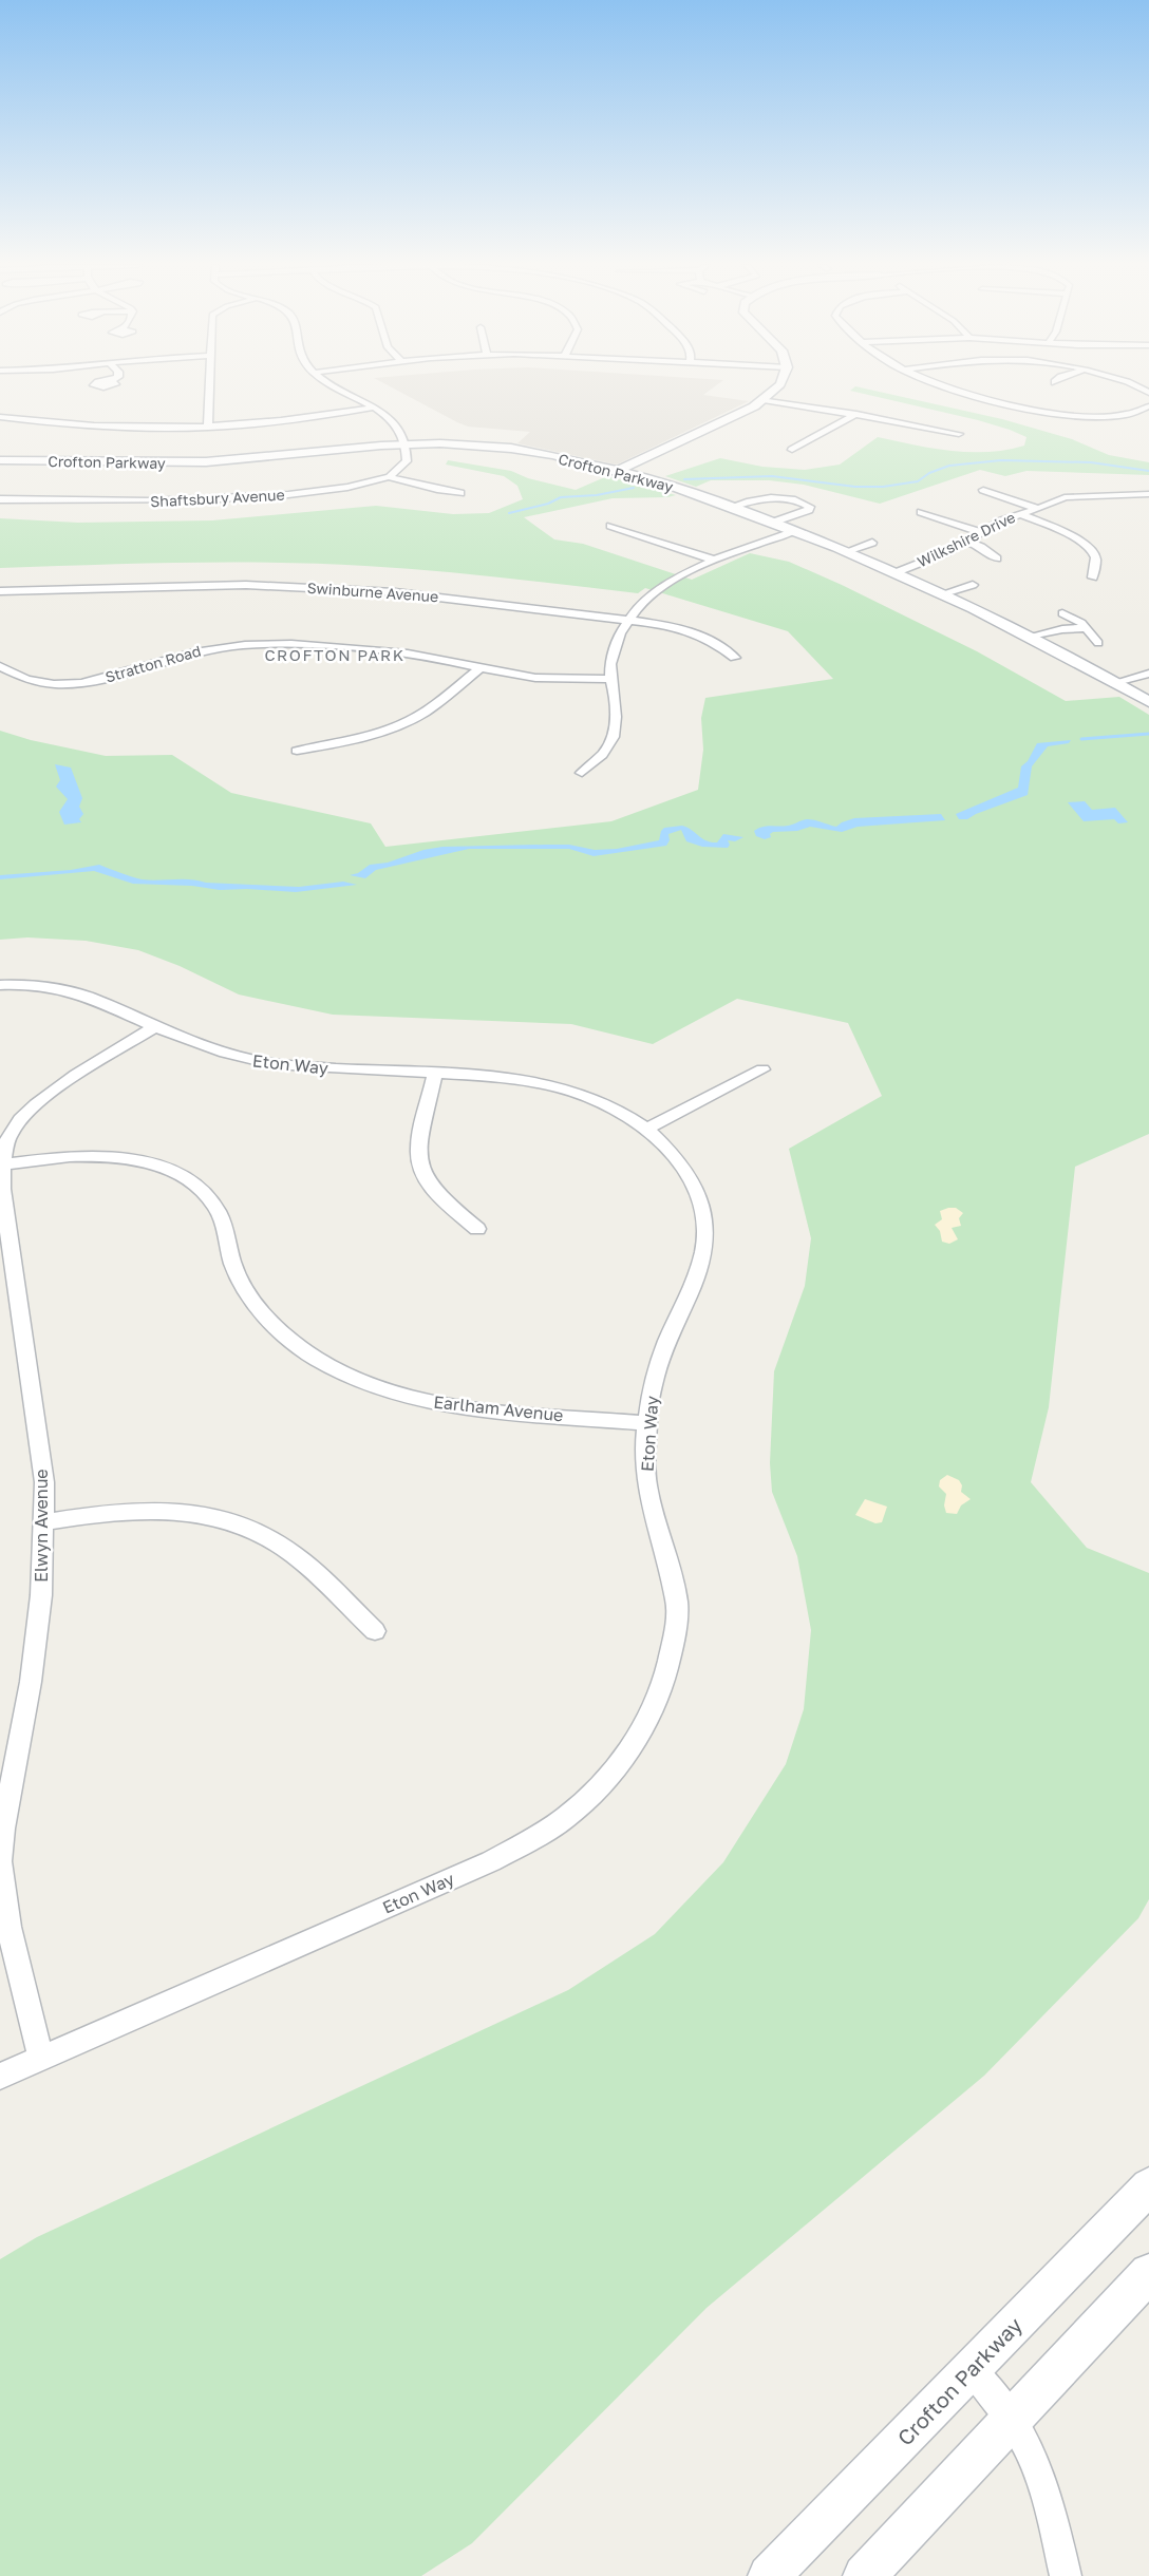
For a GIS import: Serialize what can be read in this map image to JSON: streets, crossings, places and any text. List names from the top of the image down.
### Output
{
  "streets": {
    "street": [
      "Crofton Parkway",
      "Shaftsbury Avenue",
      "Wilkshire Drive",
      "Swinburne Avenue",
      "Stratton Road",
      "Eton Way",
      "Earlham Avenue",
      "Elwyn Avenue"
    ]
  },
  "crossings": [
    ["Crofton Parkway", "Wilkshire Drive"],
    ["Eton Way", "Earlham Avenue"],
    ["Eton Way", "Elwyn Avenue"],
    ["Earlham Avenue", "Elwyn Avenue"]
  ],
  "districts": ["CROFTON PARK"]
}
